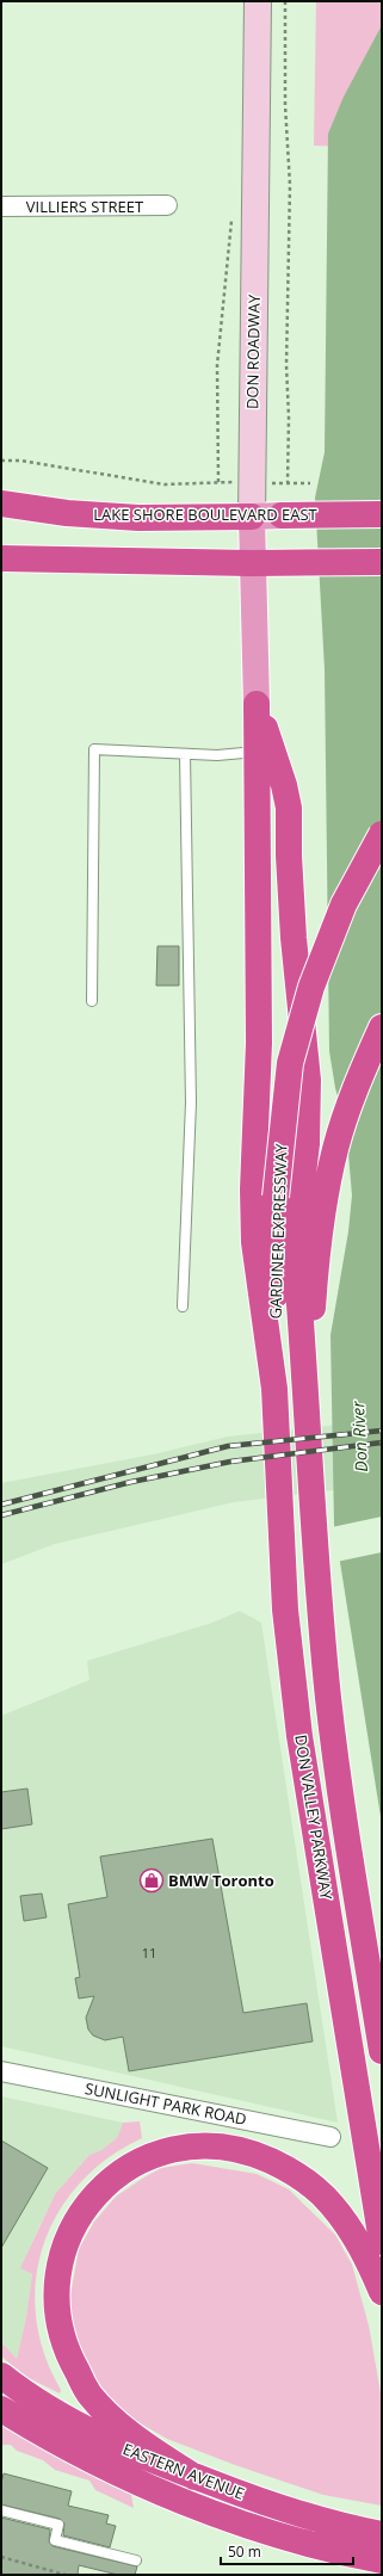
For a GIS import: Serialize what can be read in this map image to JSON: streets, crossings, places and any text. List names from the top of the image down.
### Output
{
  "streets": {
    "highway": [
      "LAKE SHORE BOULEVARD EAST",
      "GARDINER EXPRESSWAY",
      "DON VALLEY PARKWAY",
      "EASTERN AVENUE"
    ],
    "main road": ["DON ROADWAY"],
    "street": ["VILLIERS STREET", "SUNLIGHT PARK ROAD"]
  },
  "crossings": [
    ["DON ROADWAY", "LAKE SHORE BOULEVARD EAST"],
    ["GARDINER EXPRESSWAY", "DON VALLEY PARKWAY"]
  ],
  "water": ["Don River"],
  "places": {
    "shop": ["BMW Toronto"]
  },
  "house_numbers": ["11"],
  "scale_bar": "50 m"
}
